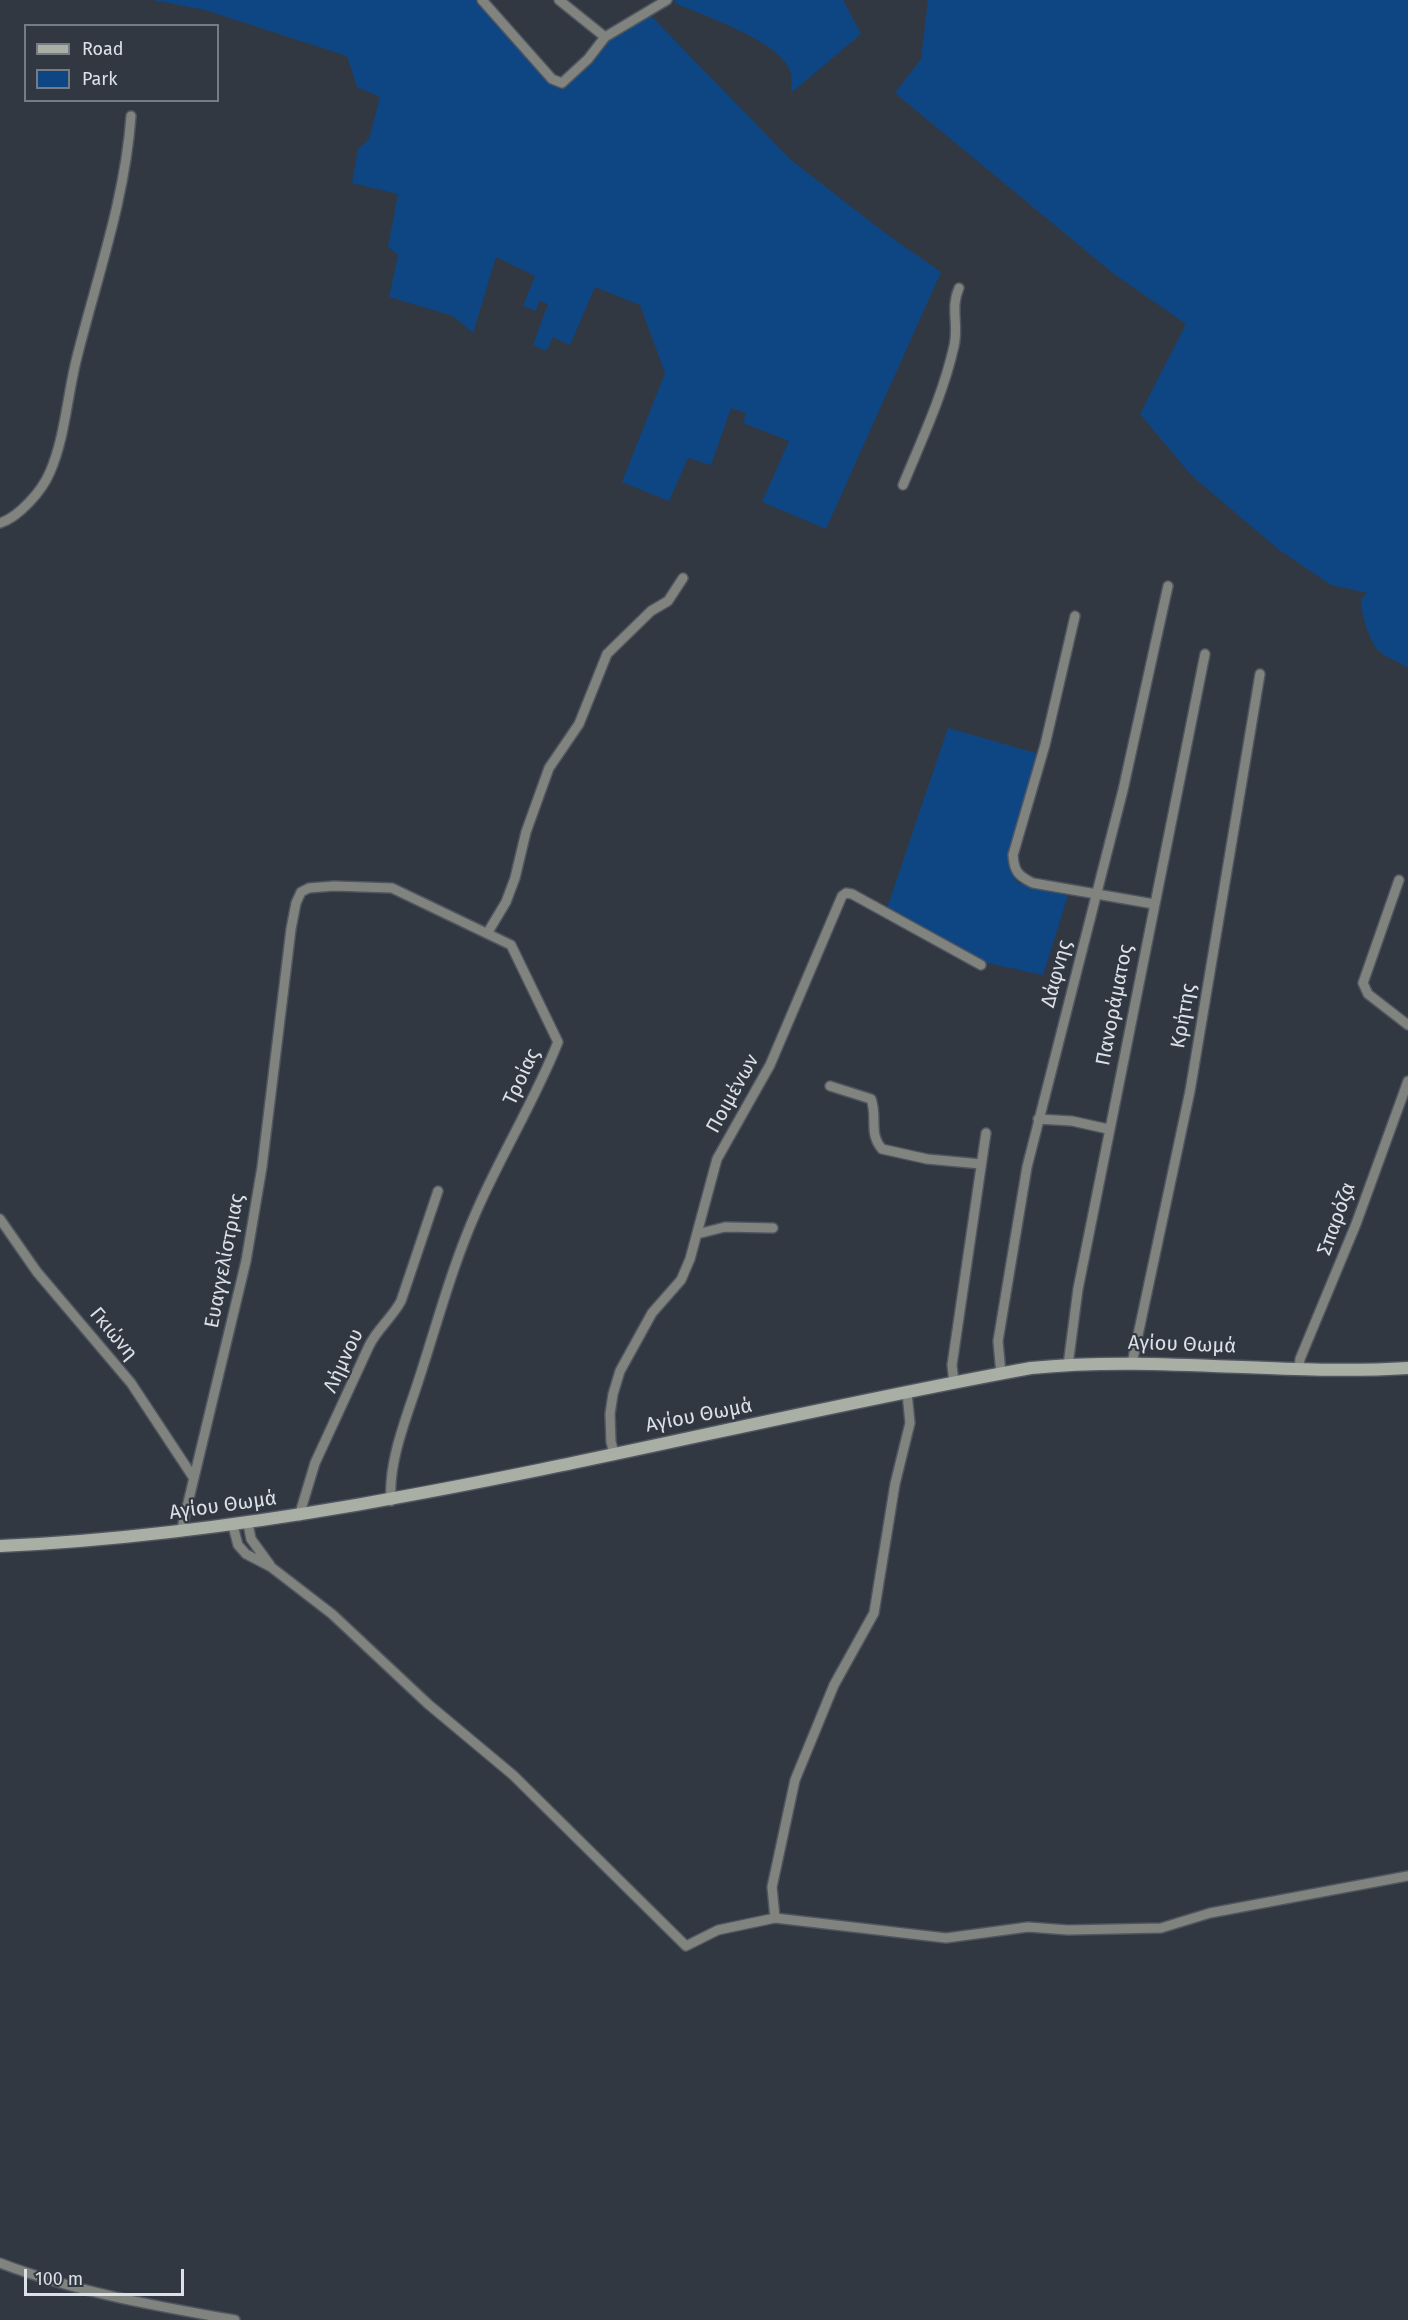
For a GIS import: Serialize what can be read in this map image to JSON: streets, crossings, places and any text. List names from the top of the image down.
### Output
{
  "streets": {
    "main road": ["Αγίου Θωμά"],
    "street": [
      "Δάφνης",
      "Πανοράματος",
      "Κρήτης",
      "Τροίας",
      "Ποιμένων",
      "Σπαρόζα",
      "Ευαγγελίστριας",
      "Γκιώνη",
      "Λήμνου"
    ]
  },
  "crossings": [
    ["Δάφνης", "Αγίου Θωμά"],
    ["Πανοράματος", "Αγίου Θωμά"],
    ["Κρήτης", "Αγίου Θωμά"],
    ["Τροίας", "Ευαγγελίστριας"],
    ["Τροίας", "Αγίου Θωμά"],
    ["Ποιμένων", "Αγίου Θωμά"],
    ["Σπαρόζα", "Αγίου Θωμά"],
    ["Ευαγγελίστριας", "Γκιώνη"],
    ["Ευαγγελίστριας", "Αγίου Θωμά"],
    ["Αγίου Θωμά", "Λήμνου"]
  ],
  "legend": ["Road", "Park"],
  "scale_bar": "100 m"
}
